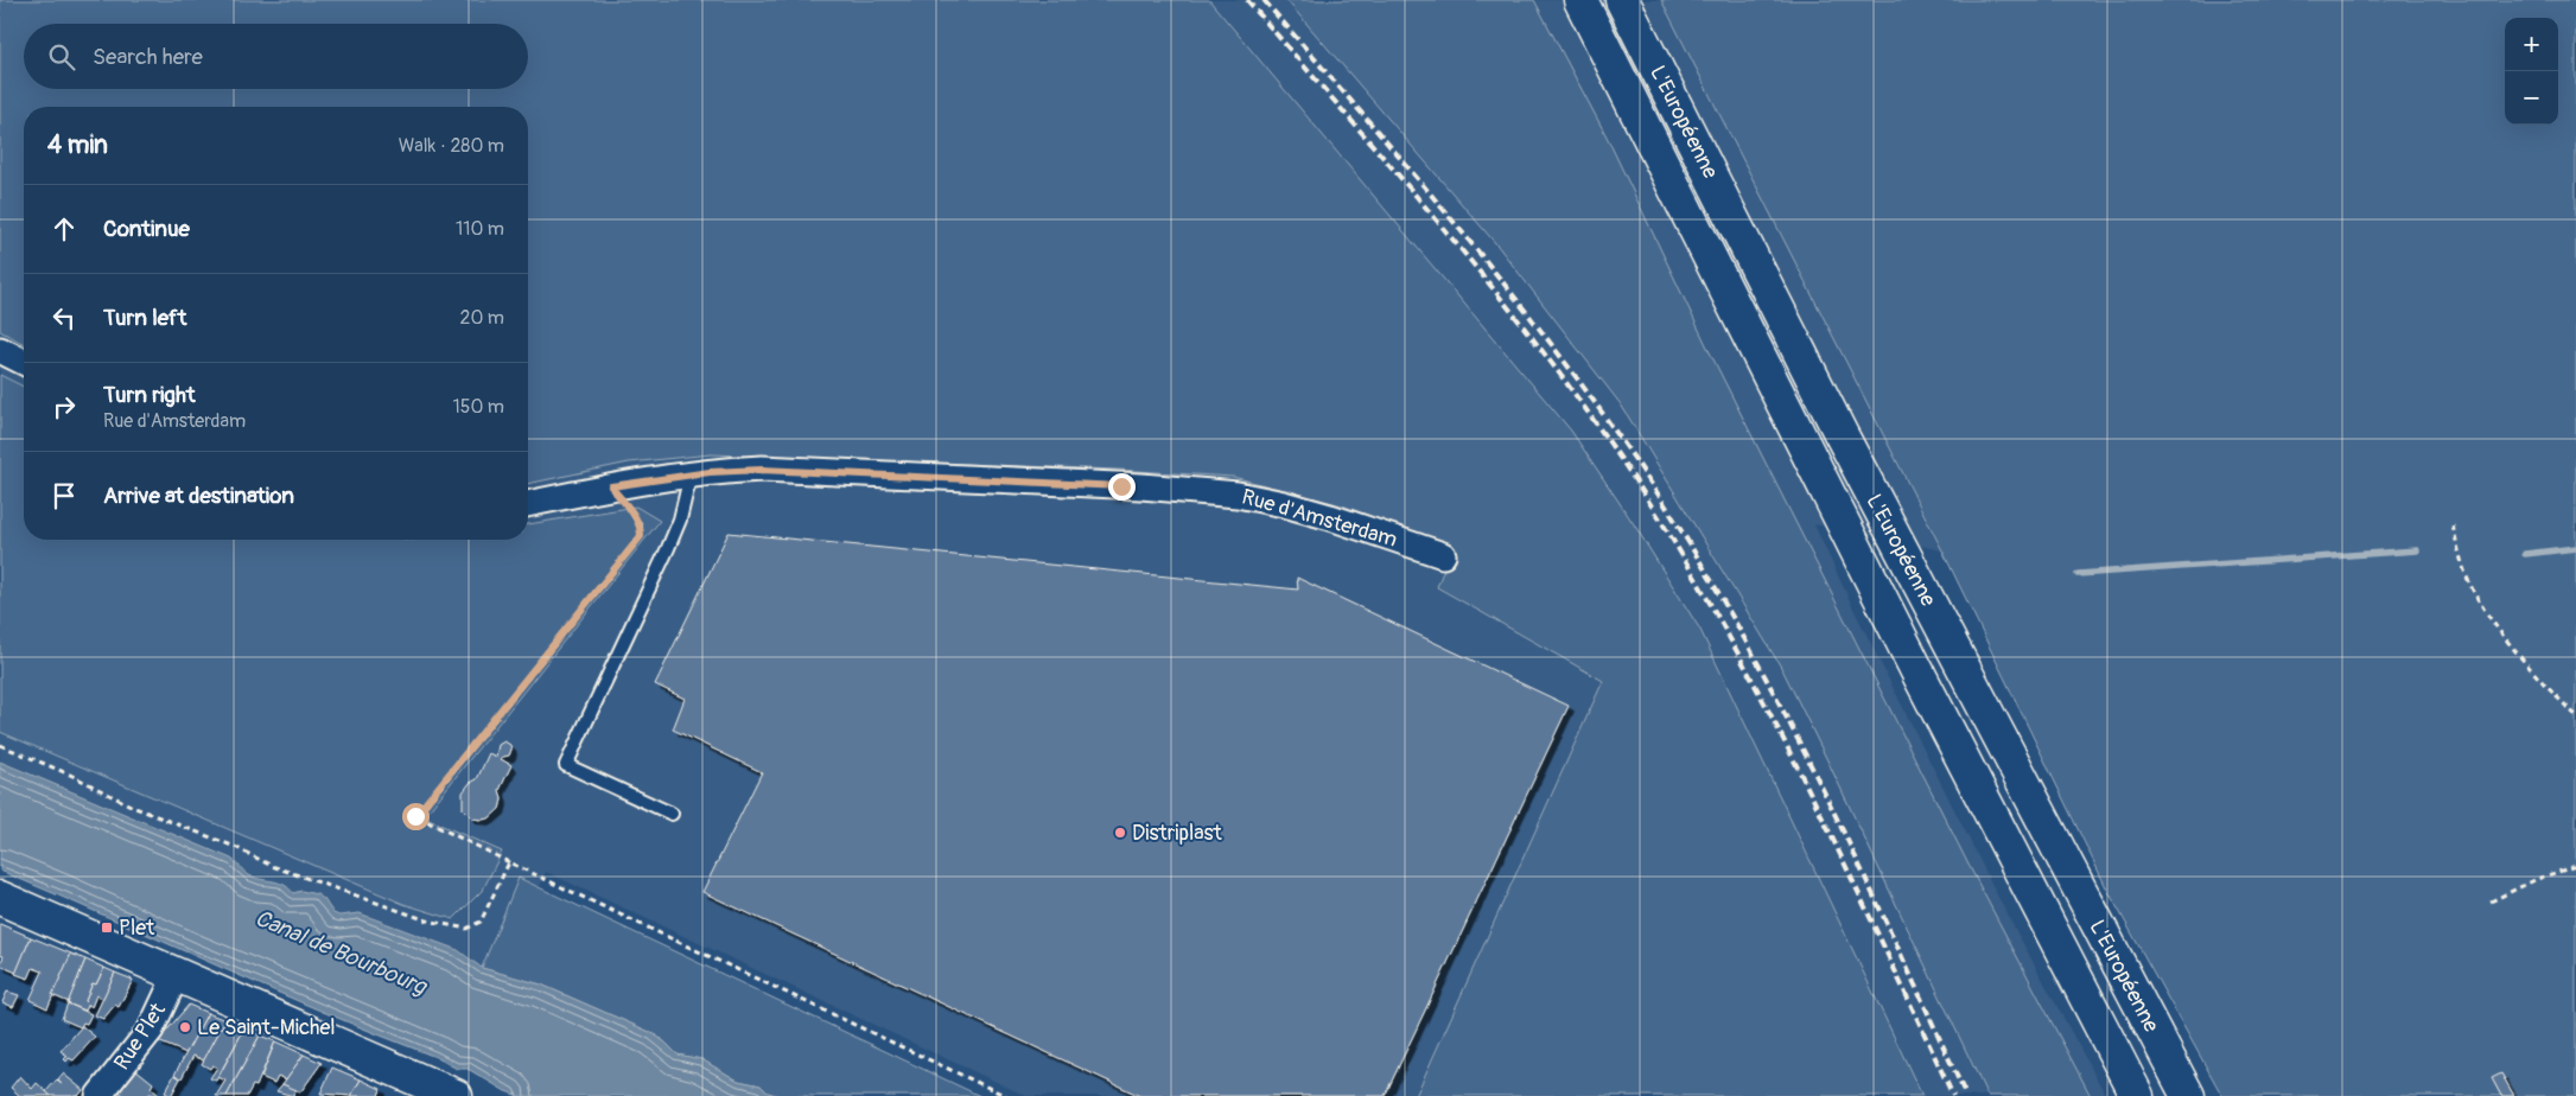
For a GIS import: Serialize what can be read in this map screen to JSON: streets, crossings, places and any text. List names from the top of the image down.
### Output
{
  "streets": {
    "main road": ["L'Européenne"],
    "street": ["Rue d'Amsterdam", "Rue Plet"]
  },
  "water": ["Canal de Bourbourg"],
  "places": {
    "other": ["Distriplast", "Le Saint-Michel"],
    "transit": ["Plet"]
  },
  "page": {
    "map_buttons": ["+", "−"],
    "search": "Search here",
    "heading": ["4 min", "Walk · 280 m"],
    "list": [
      ["Continue", "110 m"],
      ["Turn left", "20 m"],
      ["Turn right", "Rue d'Amsterdam", "150 m"],
      "Arrive at destination"
    ]
  }
}
